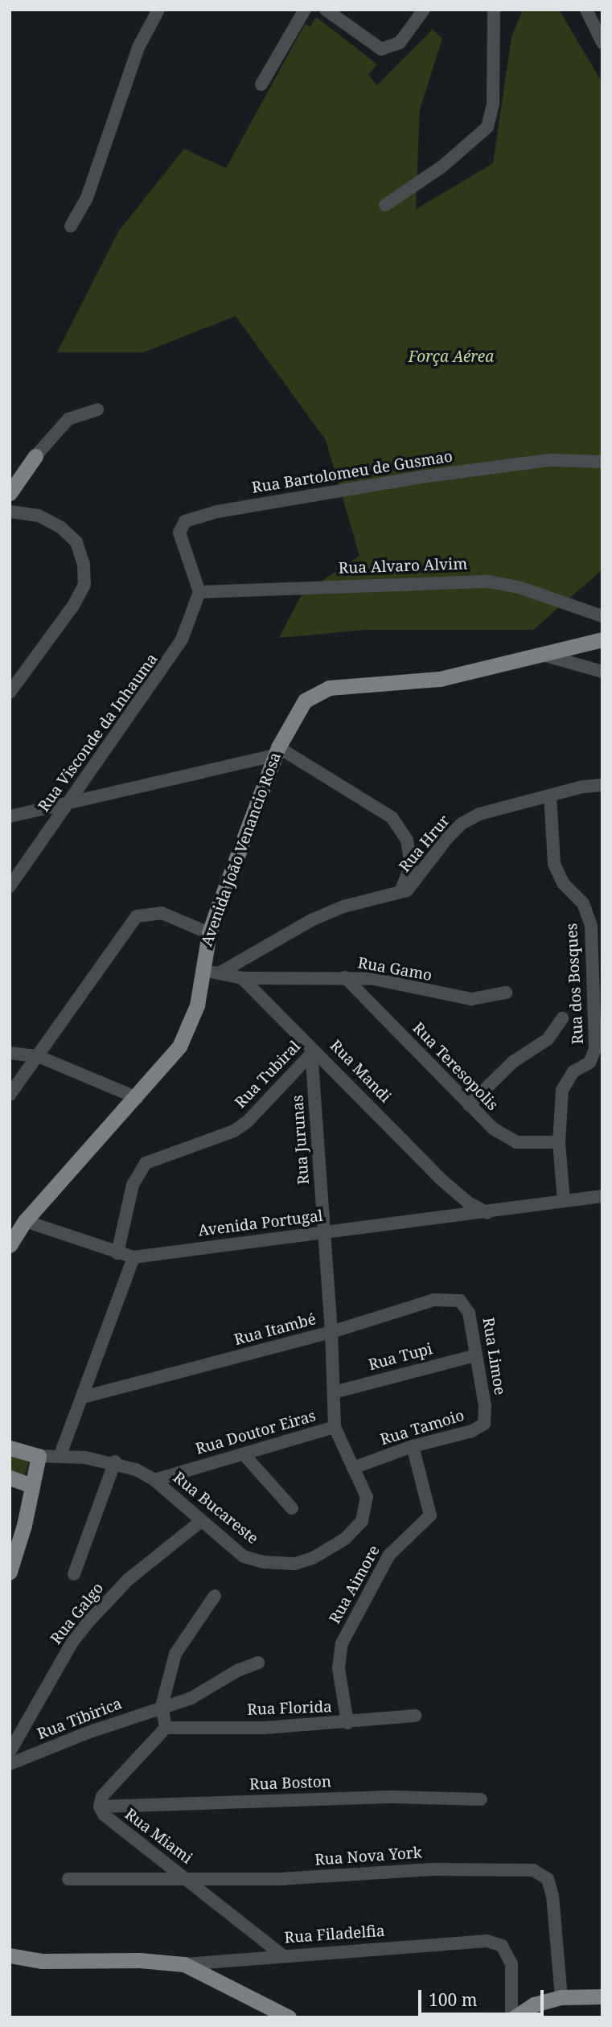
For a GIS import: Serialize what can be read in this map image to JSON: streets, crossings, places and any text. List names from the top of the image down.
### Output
{
  "streets": {
    "main road": ["Avenida João Venancio Rosa"],
    "street": [
      "Rua Bartolomeu de Gusmao",
      "Rua Alvaro Alvim",
      "Rua Visconde da Inhauma",
      "Rua Hrur",
      "Rua Gamo",
      "Rua dos Bosques",
      "Rua Teresopolis",
      "Rua Mandi",
      "Rua Tubiral",
      "Rua Jurunas",
      "Avenida Portugal",
      "Rua Itambé",
      "Rua Limoe",
      "Rua Tupi",
      "Rua Tamoio",
      "Rua Doutor Eiras",
      "Rua Bucareste",
      "Rua Aimore",
      "Rua Galgo",
      "Rua Florida",
      "Rua Tibirica",
      "Rua Boston",
      "Rua Miami",
      "Rua Nova York",
      "Rua Filadelfia"
    ]
  },
  "crossings": [
    ["Rua Bartolomeu de Gusmao", "Rua Alvaro Alvim"],
    ["Rua Bartolomeu de Gusmao", "Rua Visconde da Inhauma"],
    ["Rua Alvaro Alvim", "Rua Visconde da Inhauma"],
    ["Rua Hrur", "Rua dos Bosques"],
    ["Rua Hrur", "Rua Mandi"],
    ["Avenida João Venancio Rosa", "Rua Mandi"],
    ["Rua Gamo", "Rua Teresopolis"],
    ["Rua Gamo", "Rua Mandi"],
    ["Rua dos Bosques", "Rua Teresopolis"],
    ["Rua dos Bosques", "Avenida Portugal"],
    ["Rua Mandi", "Rua Tubiral"],
    ["Rua Mandi", "Rua Jurunas"],
    ["Rua Mandi", "Avenida Portugal"],
    ["Rua Tubiral", "Rua Jurunas"],
    ["Rua Jurunas", "Avenida Portugal"],
    ["Rua Jurunas", "Rua Itambé"],
    ["Rua Jurunas", "Rua Tupi"],
    ["Rua Jurunas", "Rua Doutor Eiras"],
    ["Rua Jurunas", "Rua Bucareste"],
    ["Rua Itambé", "Rua Limoe"],
    ["Rua Limoe", "Rua Tupi"],
    ["Rua Limoe", "Rua Tamoio"],
    ["Rua Tamoio", "Rua Bucareste"],
    ["Rua Tamoio", "Rua Aimore"],
    ["Rua Doutor Eiras", "Rua Bucareste"],
    ["Rua Bucareste", "Rua Galgo"],
    ["Rua Aimore", "Rua Florida"],
    ["Rua Boston", "Rua Miami"],
    ["Rua Miami", "Rua Nova York"],
    ["Rua Miami", "Rua Filadelfia"]
  ],
  "parks": ["Força Aérea"],
  "scale_bar": "100 m"
}
